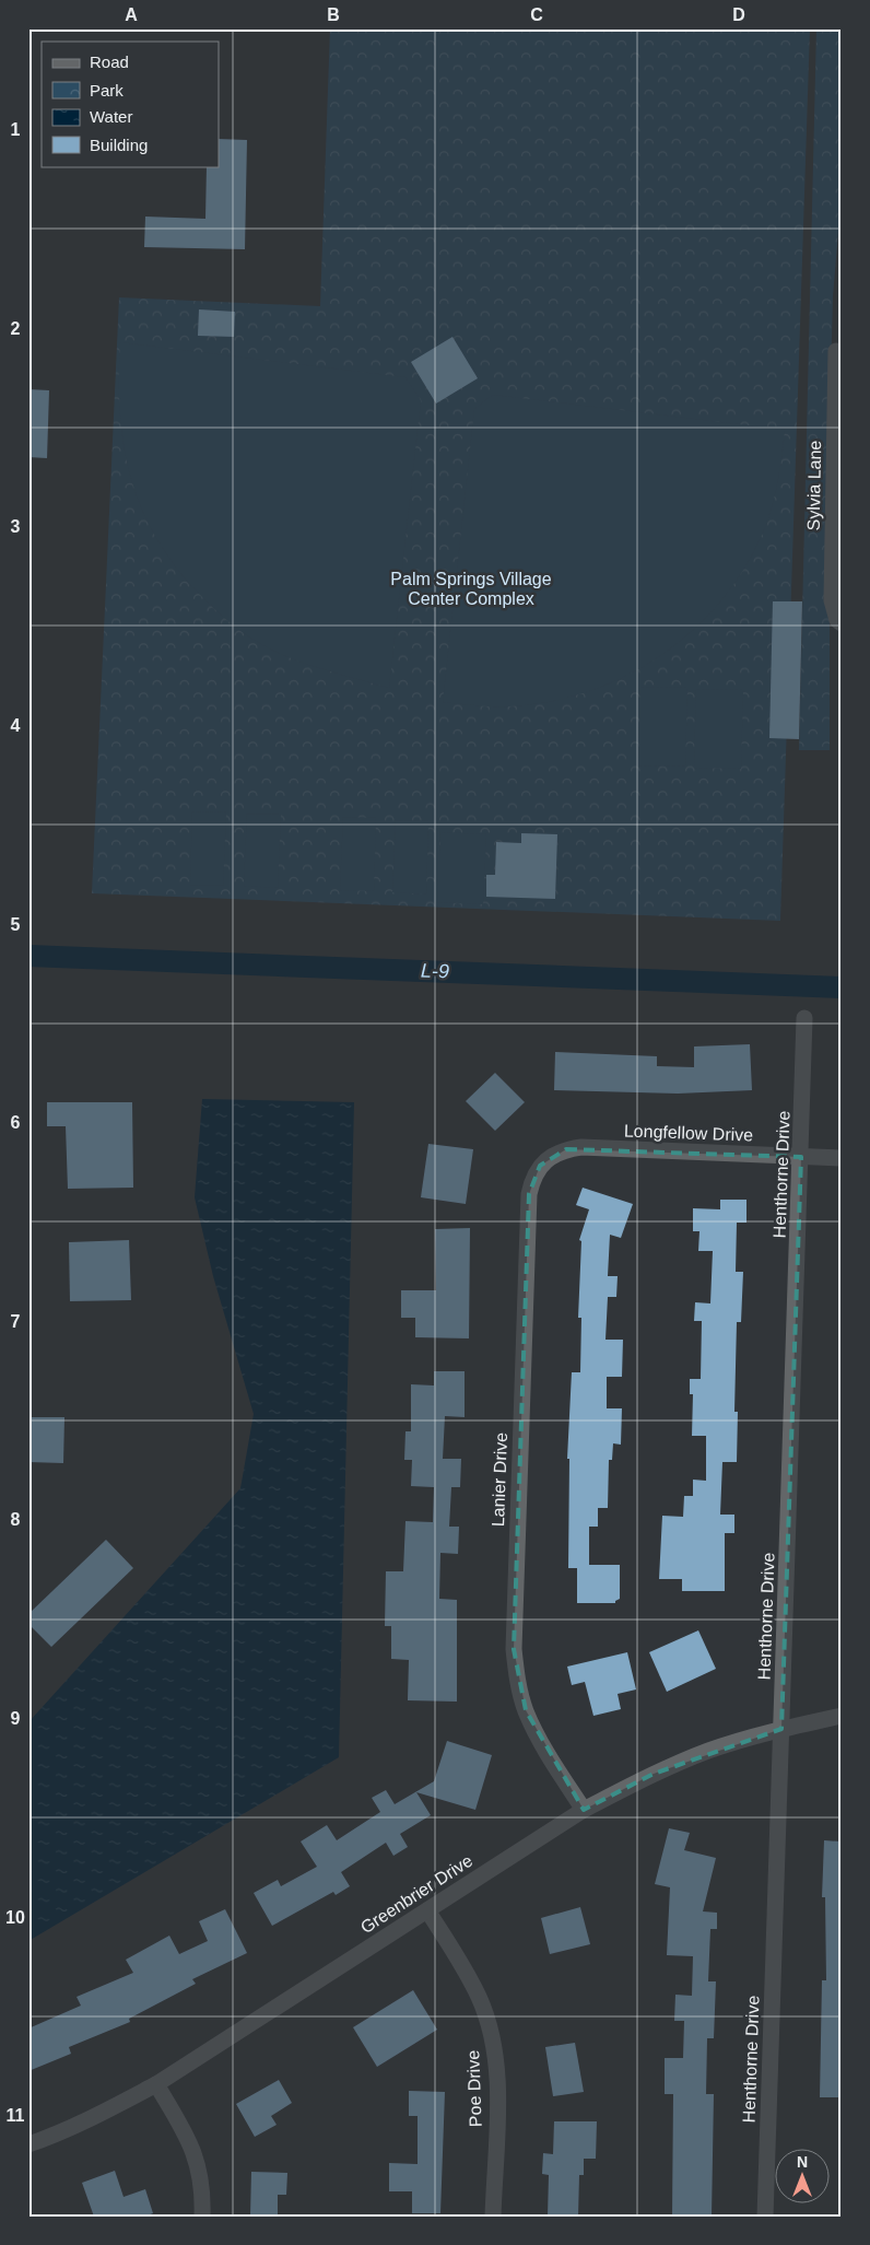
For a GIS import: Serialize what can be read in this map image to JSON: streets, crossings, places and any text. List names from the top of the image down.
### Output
{
  "streets": {
    "street": [
      "Sylvia Lane",
      "Longfellow Drive",
      "Henthorne Drive",
      "Lanier Drive",
      "Greenbrier Drive",
      "Poe Drive"
    ]
  },
  "crossings": [
    ["Longfellow Drive", "Henthorne Drive"],
    ["Longfellow Drive", "Lanier Drive"],
    ["Henthorne Drive", "Greenbrier Drive"],
    ["Lanier Drive", "Greenbrier Drive"],
    ["Greenbrier Drive", "Poe Drive"]
  ],
  "water": ["L-9"],
  "parks": ["Palm Springs Village Center Complex"],
  "legend": [
    "Road",
    "Park",
    "Water",
    "Building"
  ],
  "north": "top",
  "grid": {
    "columns": [
      "A",
      "B",
      "C",
      "D"
    ],
    "rows": [
      "1",
      "2",
      "3",
      "4",
      "5",
      "6",
      "7",
      "8",
      "9",
      "10",
      "11"
    ]
  }
}
